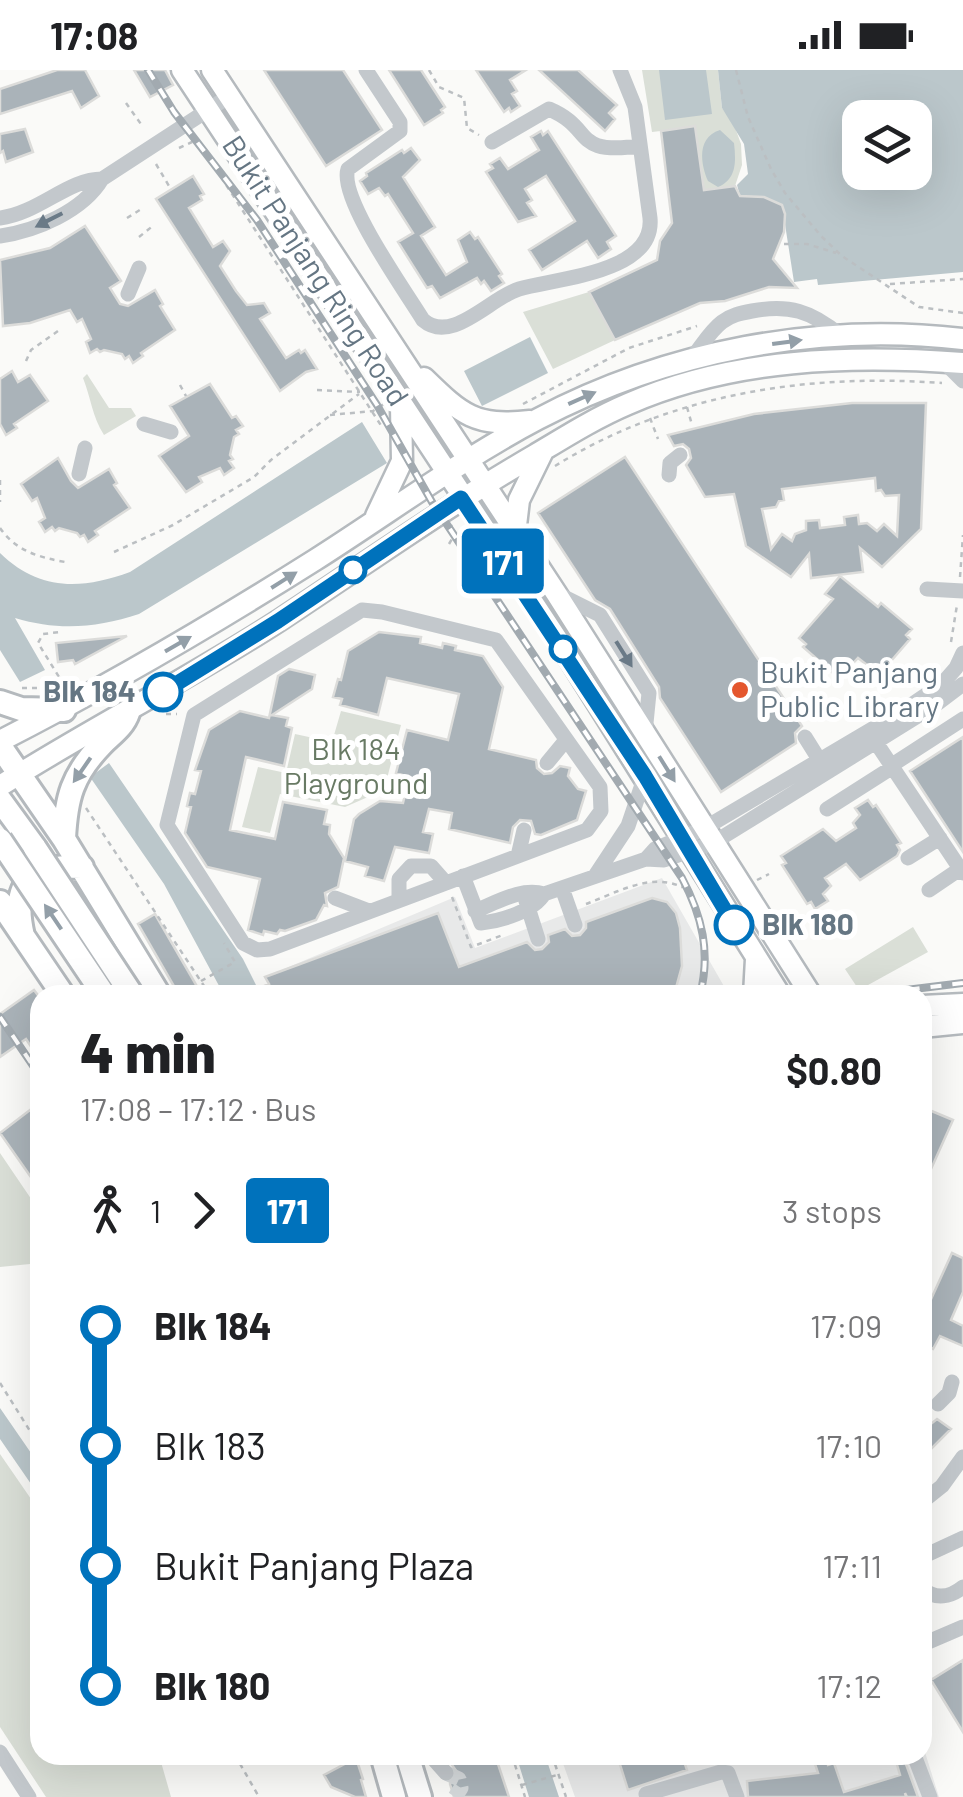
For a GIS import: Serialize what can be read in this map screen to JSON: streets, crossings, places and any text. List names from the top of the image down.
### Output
{
  "streets": {
    "main road": ["Bukit Panjang Ring Road"]
  },
  "parks": ["Blk 184 Playground"],
  "places": ["Bukit Panjang Public Library", "Blk 184", "Blk 180"],
  "lines": ["bus line 171"],
  "page": {
    "status": "17:08",
    "on_map": "171",
    "heading": ["4 min", "17:08 – 17:12 · Bus", "$0.80"],
    "legs": ["1", "171", "3 stops"],
    "list": [
      {
        "name": "Blk 184",
        "value": "17:09"
      },
      {
        "name": "Blk 183",
        "value": "17:10"
      },
      {
        "name": "Bukit Panjang Plaza",
        "value": "17:11"
      },
      {
        "name": "Blk 180",
        "value": "17:12"
      }
    ]
  }
}
